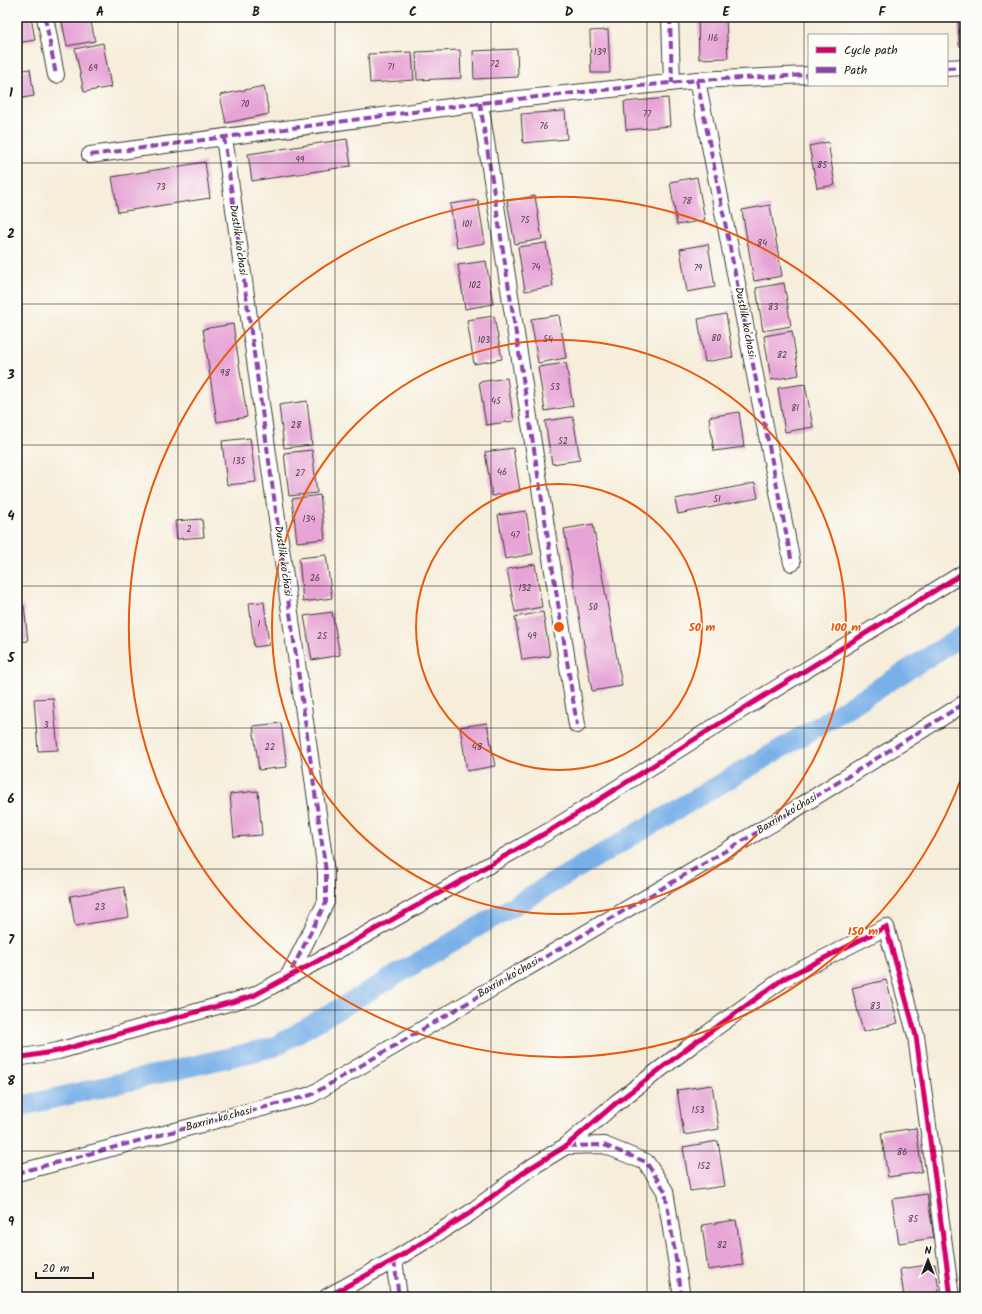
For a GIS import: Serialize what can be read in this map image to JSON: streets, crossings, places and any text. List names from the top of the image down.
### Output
{
  "streets": {
    "street": ["Dustlik ko'chasi", "Baxrin ko'chasi"]
  },
  "house_numbers": [
    "116",
    "139",
    "72",
    "71",
    "69",
    "70",
    "77",
    "76",
    "99",
    "85",
    "73",
    "78",
    "75",
    "101",
    "84",
    "74",
    "79",
    "102",
    "83",
    "80",
    "54",
    "103",
    "82",
    "98",
    "53",
    "45",
    "81",
    "28",
    "52",
    "135",
    "46",
    "27",
    "51",
    "134",
    "2",
    "47",
    "26",
    "132",
    "50",
    "1",
    "25",
    "49",
    "3",
    "22",
    "48",
    "23",
    "83",
    "153",
    "86",
    "152",
    "85",
    "82"
  ],
  "legend": ["Cycle path", "Path"],
  "scale_bar": "20 m",
  "north": "top",
  "grid": {
    "columns": [
      "A",
      "B",
      "C",
      "D",
      "E",
      "F"
    ],
    "rows": [
      "1",
      "2",
      "3",
      "4",
      "5",
      "6",
      "7",
      "8",
      "9"
    ]
  },
  "rings": ["50 m", "100 m", "150 m"]
}
